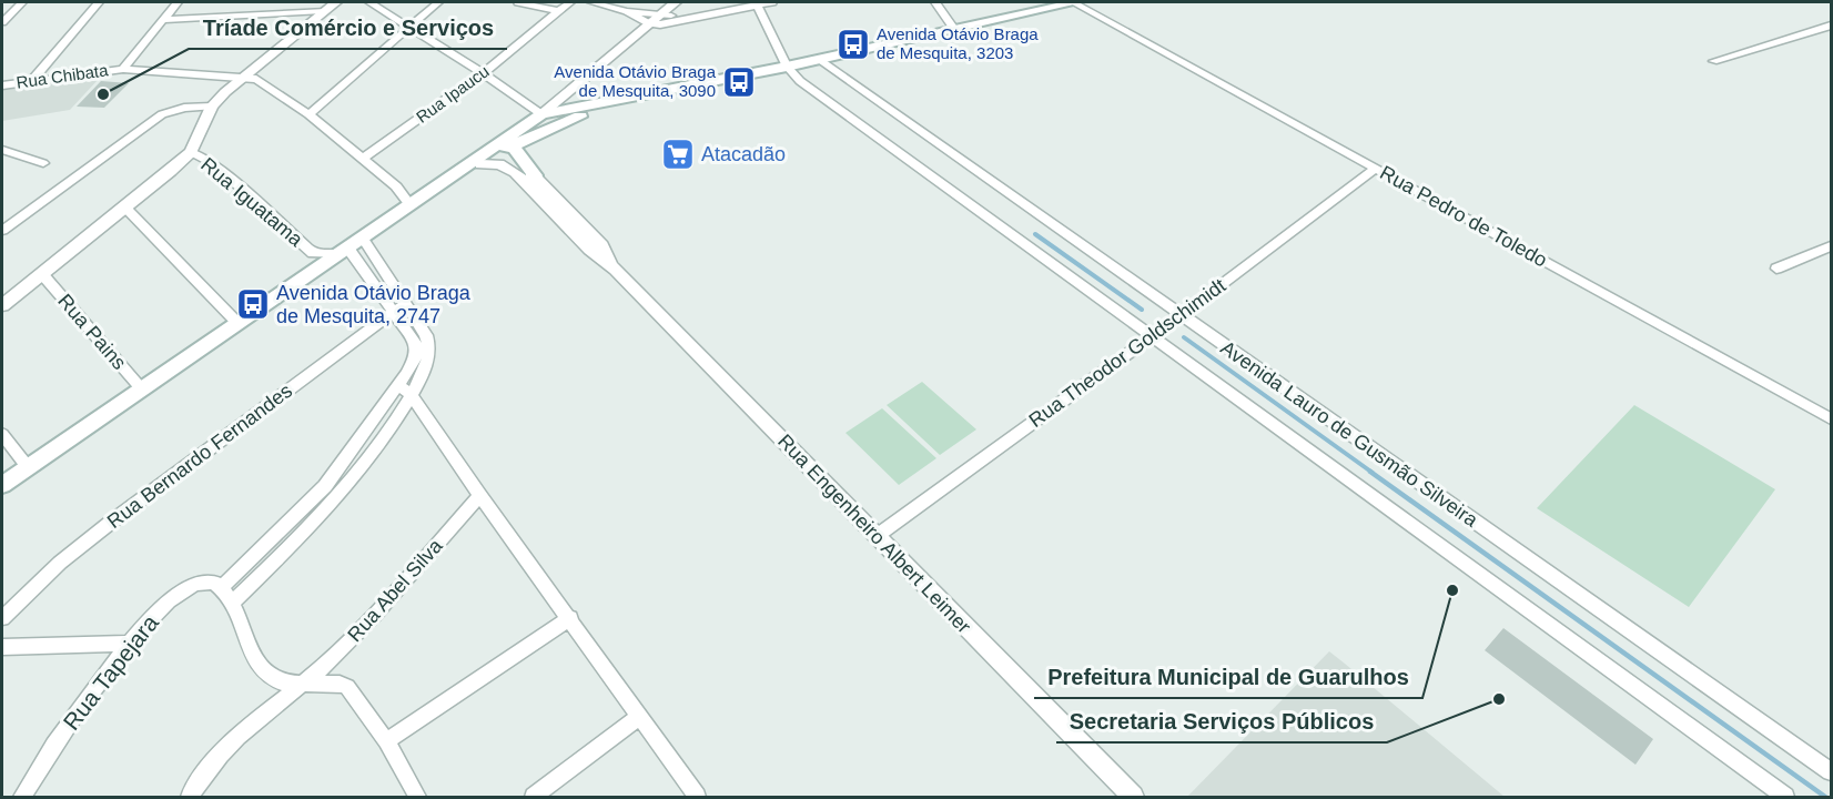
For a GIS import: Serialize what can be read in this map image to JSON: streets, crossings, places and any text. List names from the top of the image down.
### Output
{
  "streets": {
    "street": [
      "Rua Chibata",
      "Rua Ipaucu",
      "Rua Iguatama",
      "Rua Pedro de Toledo",
      "Rua Pains",
      "Rua Theodor Goldschimidt",
      "Avenida Lauro de Gusmão Silveira",
      "Rua Bernardo Fernandes",
      "Rua Engenheiro Albert Leimer",
      "Rua Abel Silva",
      "Rua Tapejara"
    ]
  },
  "crossings": [
    ["Rua Pedro de Toledo", "Rua Theodor Goldschimidt"],
    ["Rua Theodor Goldschimidt", "Avenida Lauro de Gusmão Silveira"],
    ["Rua Theodor Goldschimidt", "Rua Engenheiro Albert Leimer"]
  ],
  "places": {
    "bus stop": ["Avenida Otávio Braga de Mesquita, 3203", "Avenida Otávio Braga de Mesquita, 3090", "Avenida Otávio Braga de Mesquita, 2747"],
    "other": ["Tríade Comércio e Serviços", "Prefeitura Municipal de Guarulhos", "Secretaria Serviços Públicos"],
    "supermarket": ["Atacadão"]
  }
}
